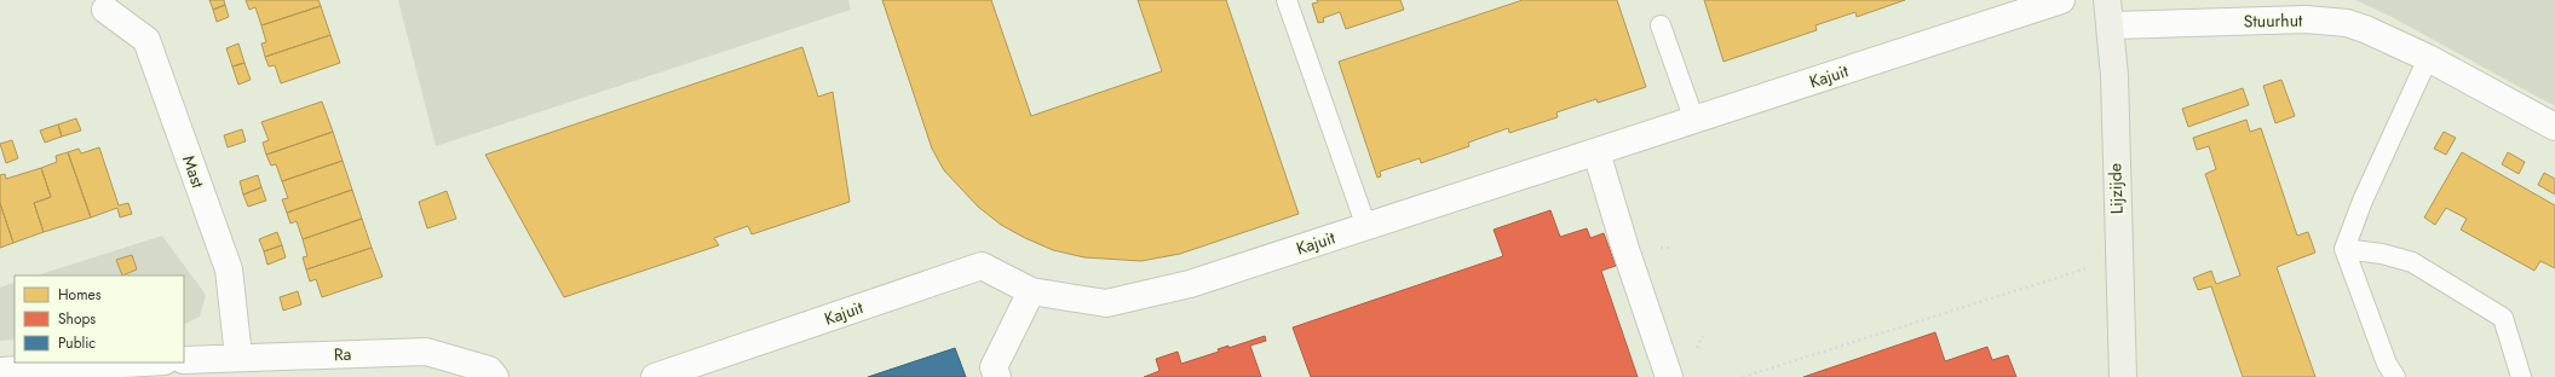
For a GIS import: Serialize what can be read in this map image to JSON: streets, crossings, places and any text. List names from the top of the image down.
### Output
{
  "streets": {
    "street": [
      "Stuurhut",
      "Kajuit",
      "Mast",
      "Lijzijde",
      "Ra"
    ]
  },
  "crossings": [
    ["Stuurhut", "Lijzijde"],
    ["Mast", "Ra"]
  ],
  "legend": ["Homes", "Shops", "Public"]
}
